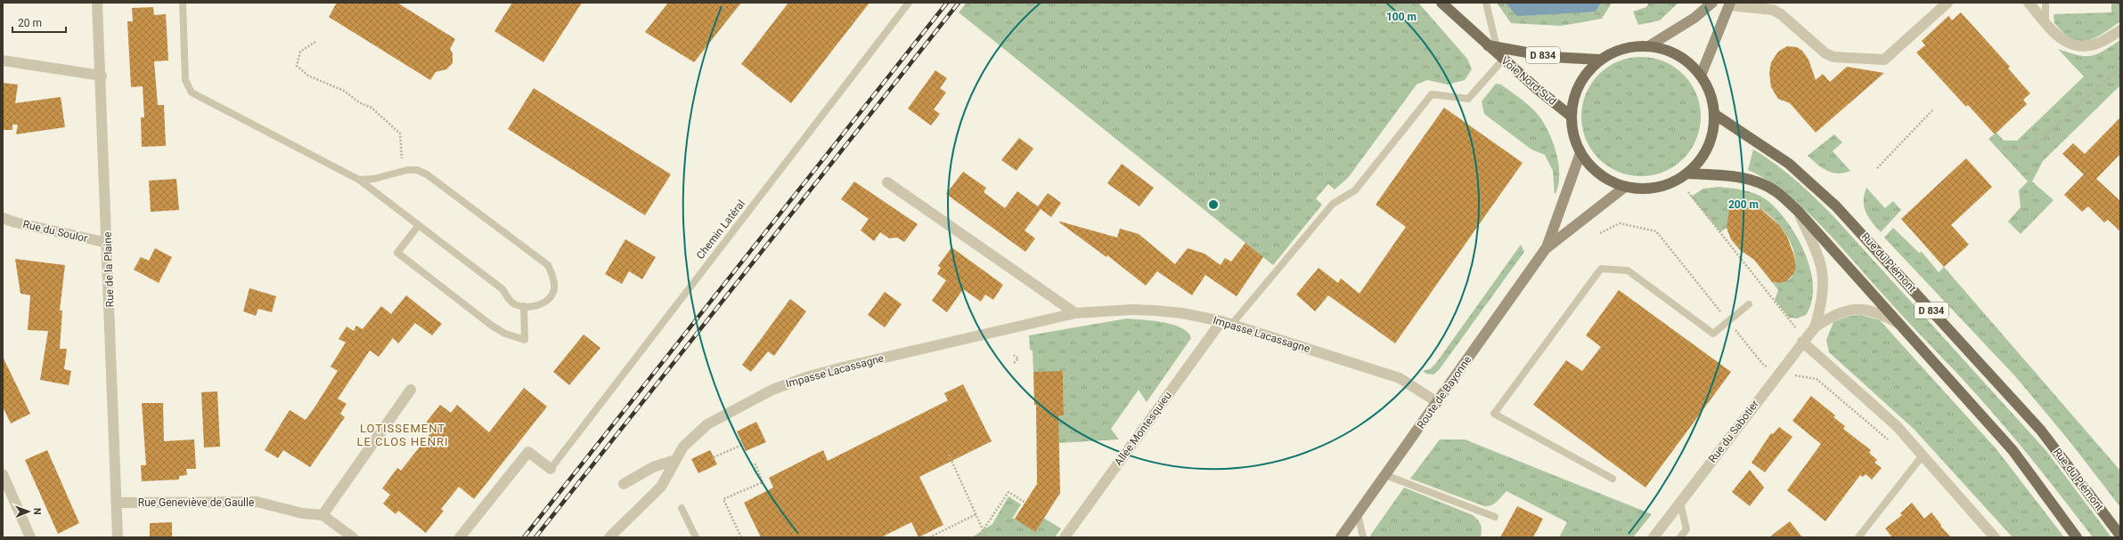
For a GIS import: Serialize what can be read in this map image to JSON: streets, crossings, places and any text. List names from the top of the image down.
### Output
{
  "streets": {
    "main road": [
      "D 834",
      "Voie Nord-Sud",
      "Rue du Piémont",
      "Route de Bayonne"
    ],
    "street": [
      "Rue du Soulor",
      "Rue de la Plaine",
      "Impasse Lacassagne",
      "Allée Montesquieu",
      "Rue du Sabotier",
      "Rue Geneviève de Gaulle"
    ],
    "lane": ["Chemin Latéral"]
  },
  "crossings": [
    ["D 834", "Rue du Sabotier"],
    ["Rue du Soulor", "Rue de la Plaine"],
    ["Rue de la Plaine", "Rue Geneviève de Gaulle"],
    ["Impasse Lacassagne", "Route de Bayonne"],
    ["Impasse Lacassagne", "Allée Montesquieu"]
  ],
  "districts": ["LOTISSEMENT LE CLOS HENRI"],
  "scale_bar": "20 m",
  "north": "right",
  "rings": ["100 m", "200 m"]
}
